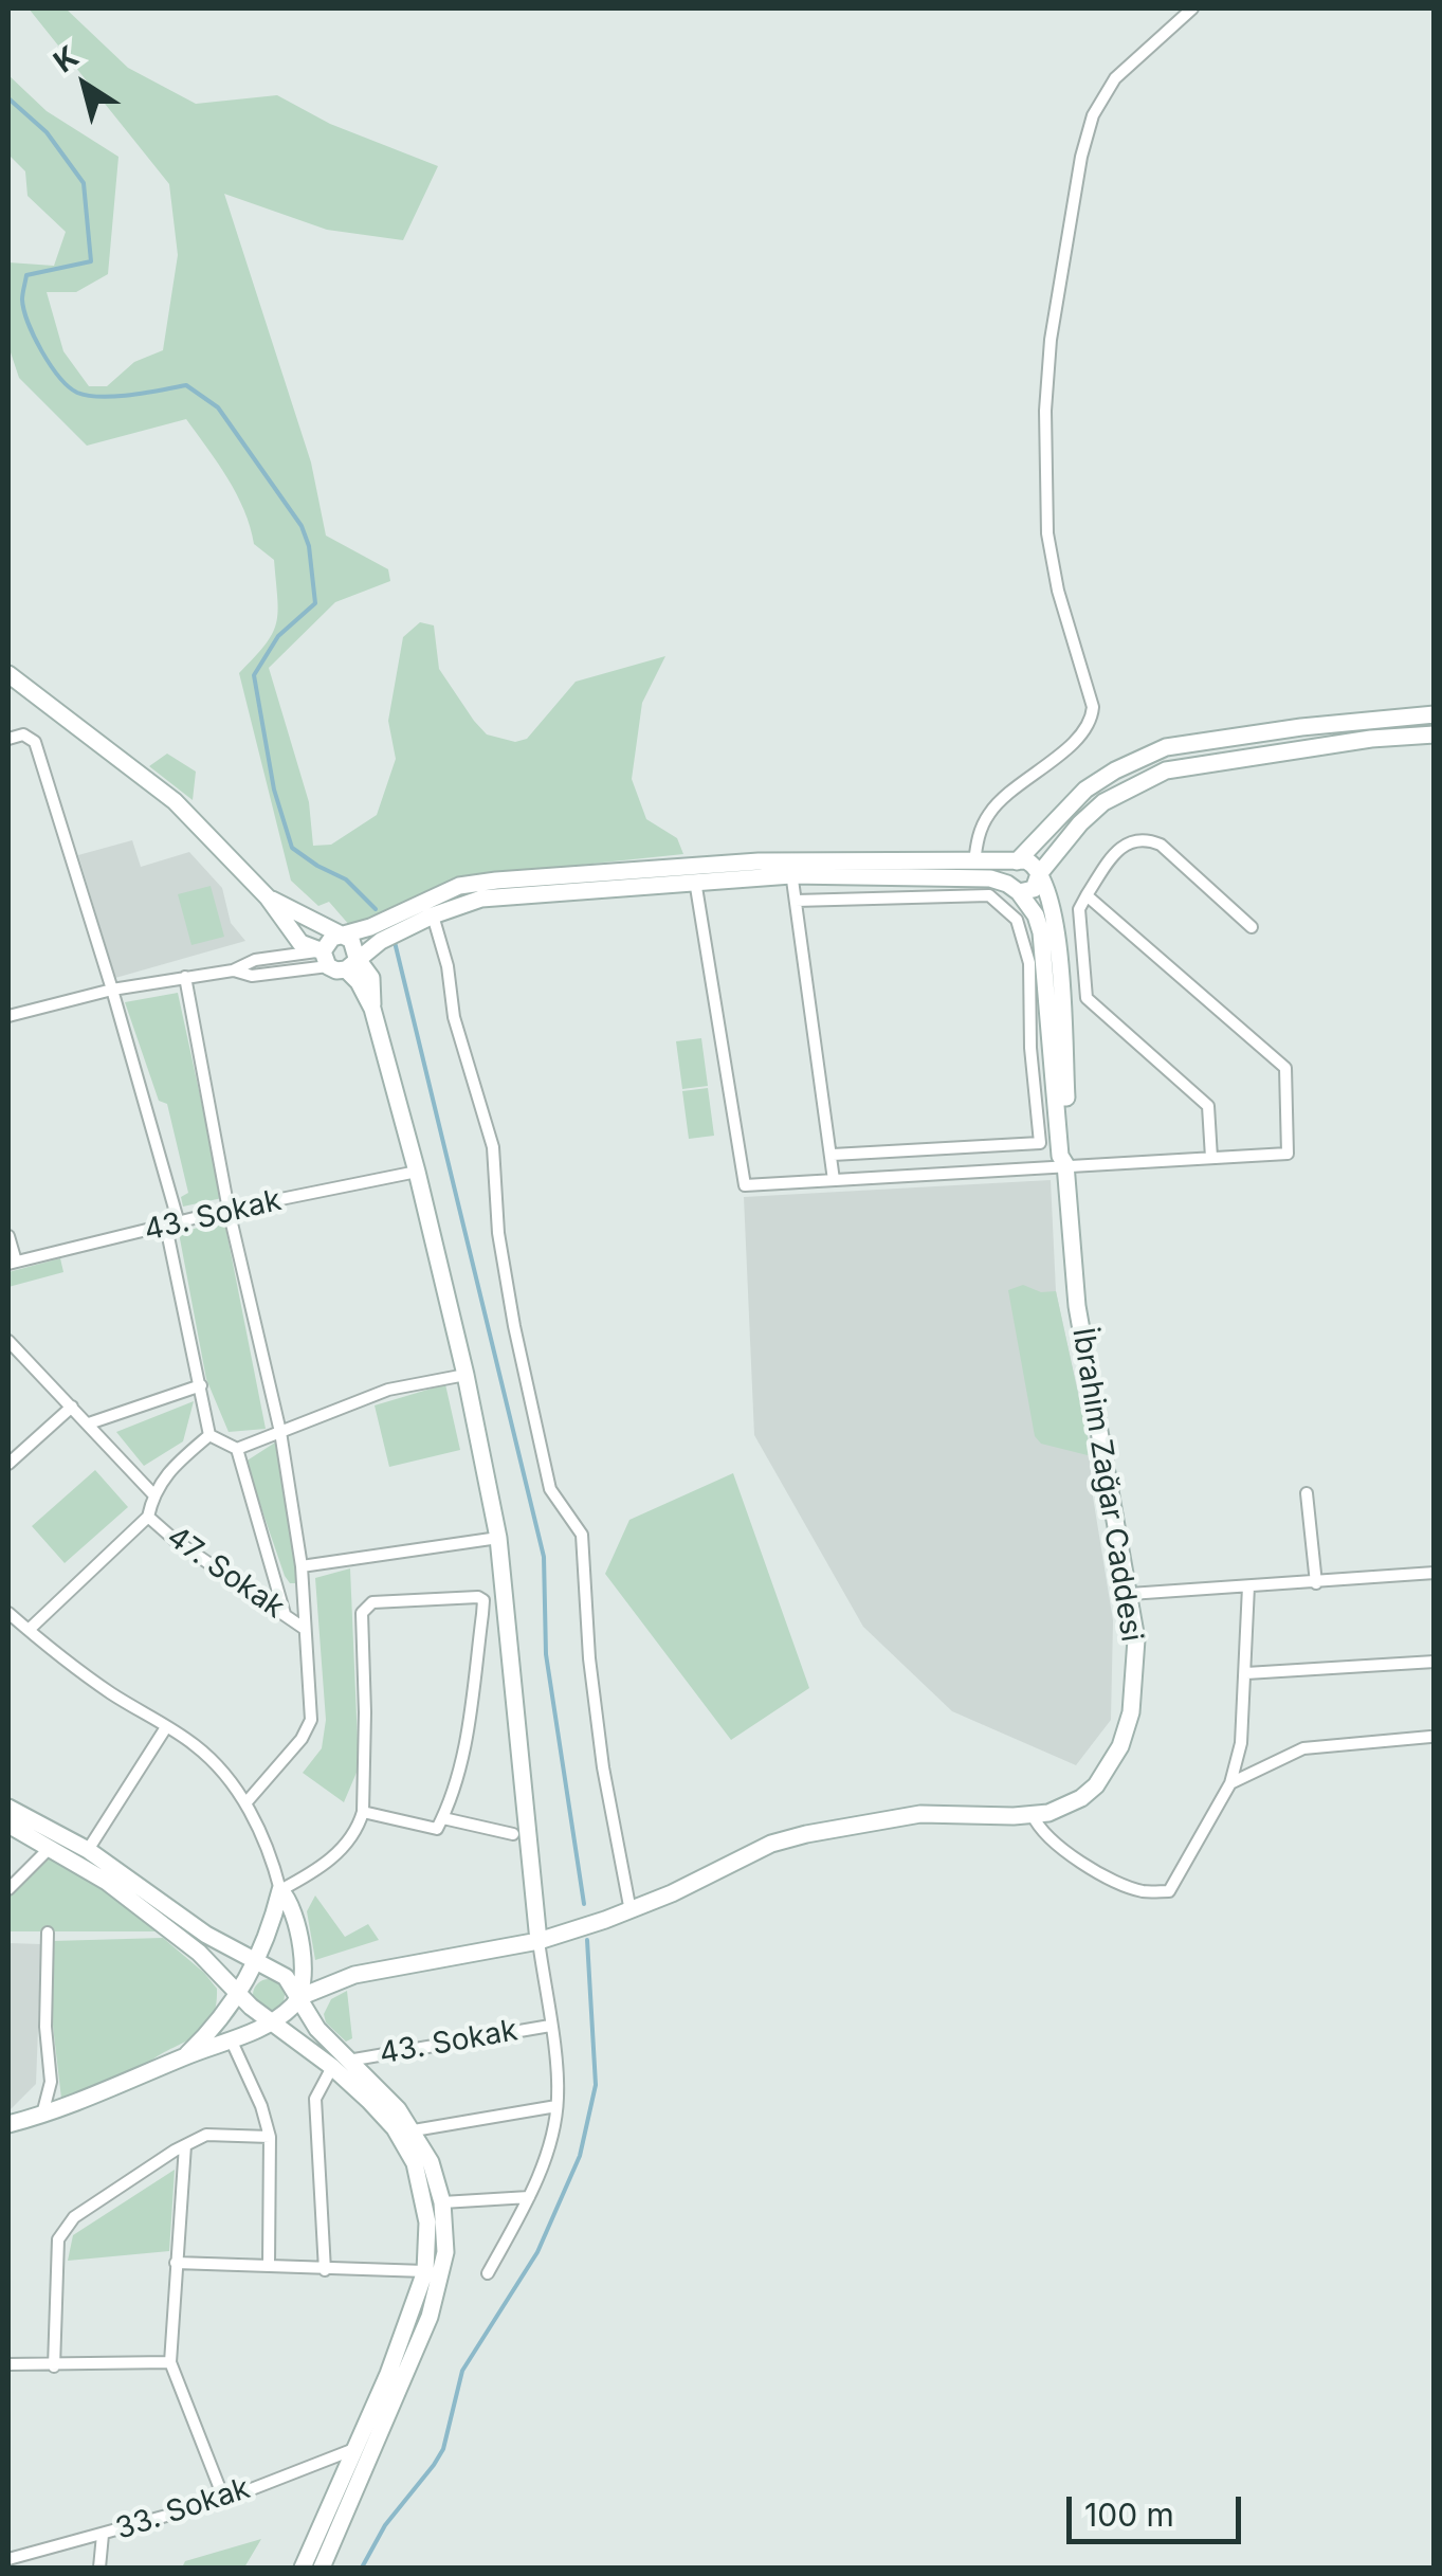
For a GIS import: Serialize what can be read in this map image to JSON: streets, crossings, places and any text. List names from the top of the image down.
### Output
{
  "streets": {
    "main road": ["İbrahim Zağar Caddesi"],
    "street": ["43. Sokak", "47. Sokak", "33. Sokak"]
  },
  "scale_bar": "100 m",
  "north": "top left"
}
